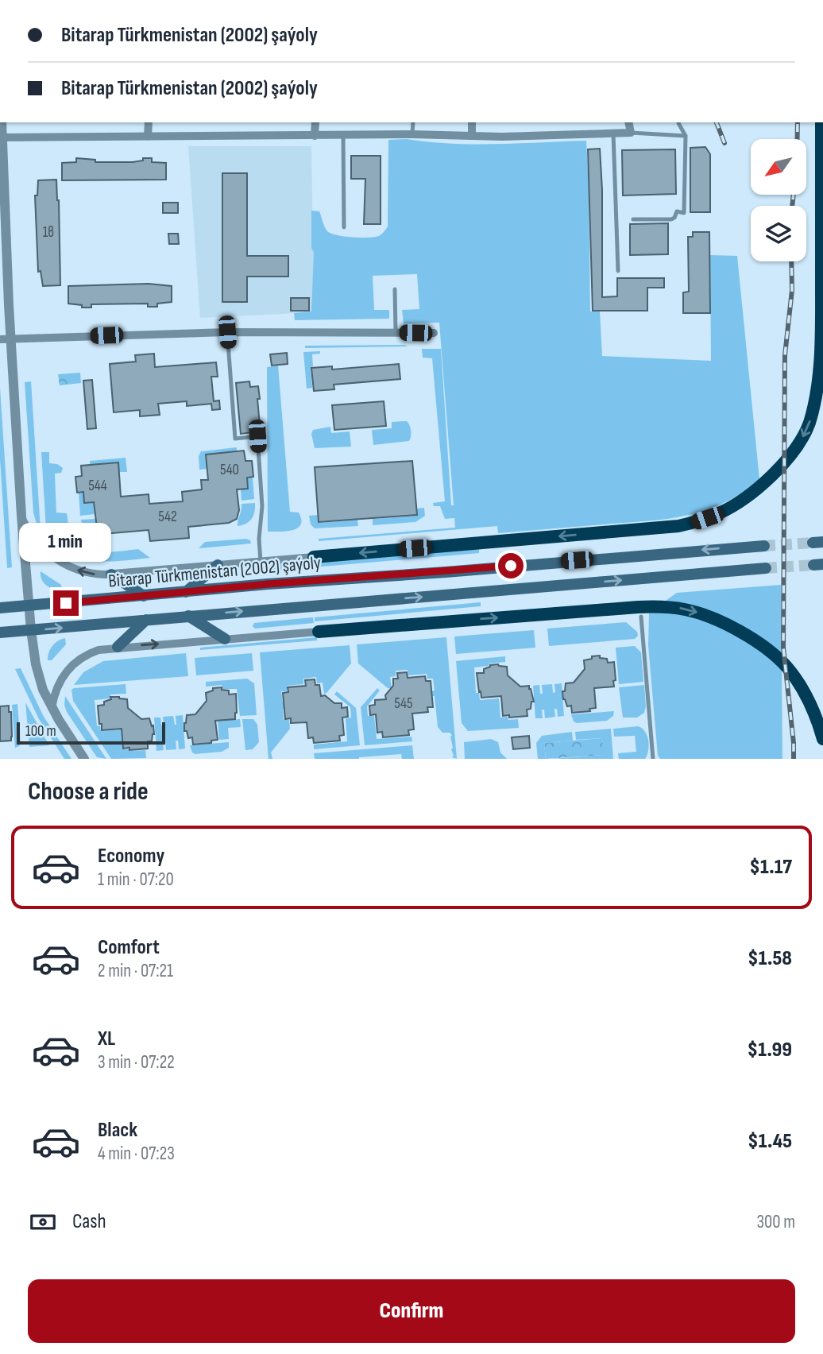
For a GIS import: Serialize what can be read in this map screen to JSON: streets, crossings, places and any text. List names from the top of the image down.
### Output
{
  "streets": {
    "main road": ["Bitarap Türkmenistan (2002) şaýoly"]
  },
  "house_numbers": [
    "1в",
    "540",
    "544",
    "542",
    "545"
  ],
  "scale_bar": "100 m",
  "north": "bottom left",
  "page": {
    "banner": ["Bitarap Türkmenistan (2002) şaýoly", "Bitarap Türkmenistan (2002) şaýoly"],
    "bubble": "1 min",
    "scale": "100 m",
    "heading": "Choose a ride",
    "list": [
      {
        "name": "Economy",
        "note": "1 min · 07:20",
        "value": "$1.17"
      },
      {
        "name": "Comfort",
        "note": "2 min · 07:21",
        "value": "$1.58"
      },
      {
        "name": "XL",
        "note": "3 min · 07:22",
        "value": "$1.99"
      },
      {
        "name": "Black",
        "note": "4 min · 07:23",
        "value": "$1.45"
      }
    ],
    "pay": ["Cash", "300 m"],
    "buttons": "Confirm"
  }
}
